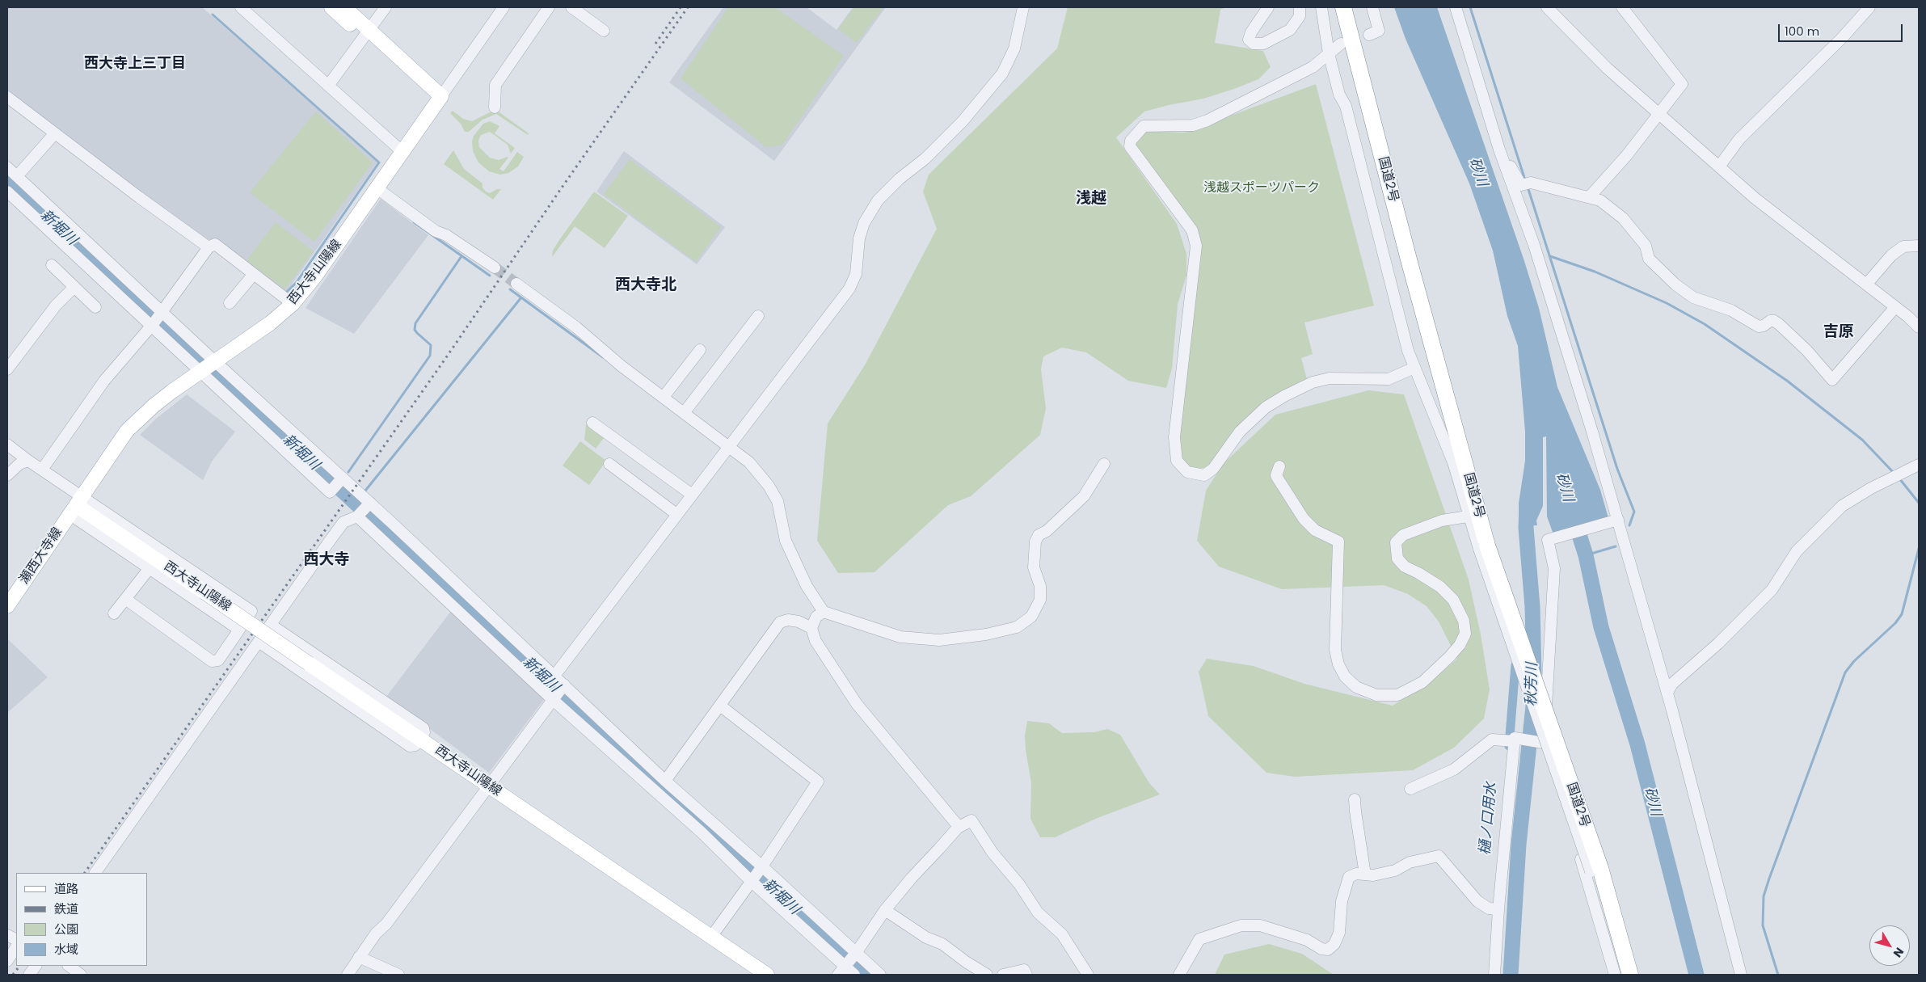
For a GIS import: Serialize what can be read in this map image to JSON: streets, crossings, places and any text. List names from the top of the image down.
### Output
{
  "streets": {
    "highway": ["国道2号"],
    "main road": ["西大寺山陽線", "瀬西大寺線"]
  },
  "crossings": [
    ["西大寺山陽線", "瀬西大寺線"]
  ],
  "districts": [
    "西大寺上三丁目",
    "浅越",
    "西大寺北",
    "吉原",
    "西大寺"
  ],
  "water": [
    "砂川",
    "新堀川",
    "秋芳川",
    "樋ノ口用水"
  ],
  "parks": ["浅越スポーツパーク"],
  "legend": [
    "道路",
    "鉄道",
    "公園",
    "水域"
  ],
  "scale_bar": "100 m",
  "north": "bottom right"
}
